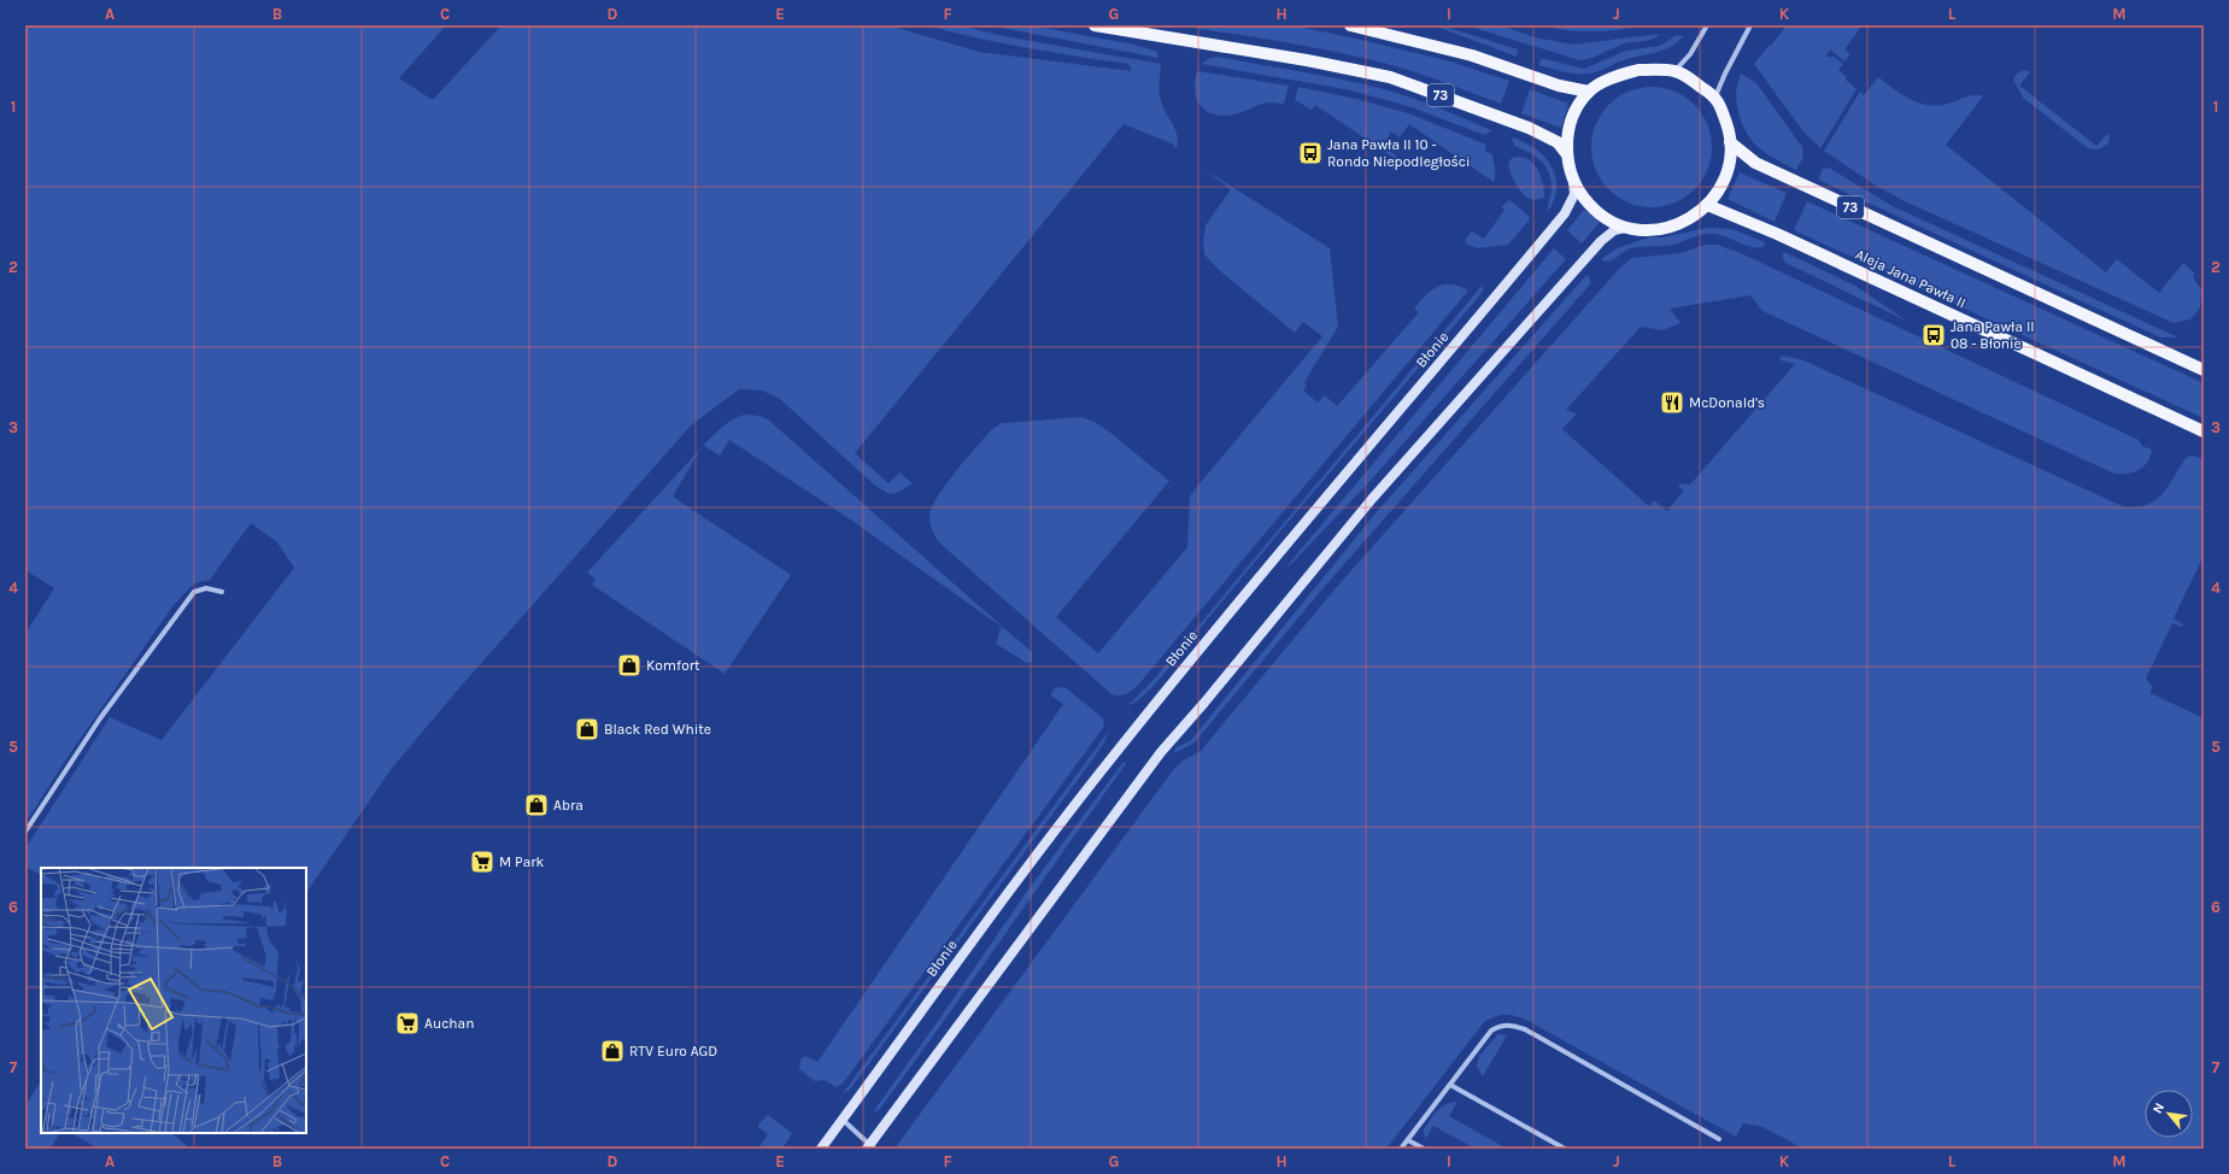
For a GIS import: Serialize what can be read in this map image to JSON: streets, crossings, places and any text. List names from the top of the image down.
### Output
{
  "streets": {
    "main road": ["73", "Aleja Jana Pawła II", "Błonie"]
  },
  "crossings": [
    ["73", "Aleja Jana Pawła II"],
    ["73", "Błonie"],
    ["Aleja Jana Pawła II", "Błonie"]
  ],
  "places": {
    "bus stop": ["Jana Pawła II 10 - Rondo Niepodległości", "Jana Pawła II 08 - Błonie"],
    "restaurant": ["McDonald's"],
    "shop": [
      "Komfort",
      "Black Red White",
      "Abra",
      "RTV Euro AGD"
    ],
    "supermarket": ["M Park", "Auchan"]
  },
  "north": "top left",
  "grid": {
    "columns": [
      "A",
      "B",
      "C",
      "D",
      "E",
      "F",
      "G",
      "H",
      "I",
      "J",
      "K",
      "L",
      "M"
    ],
    "rows": [
      "1",
      "2",
      "3",
      "4",
      "5",
      "6",
      "7"
    ]
  }
}
